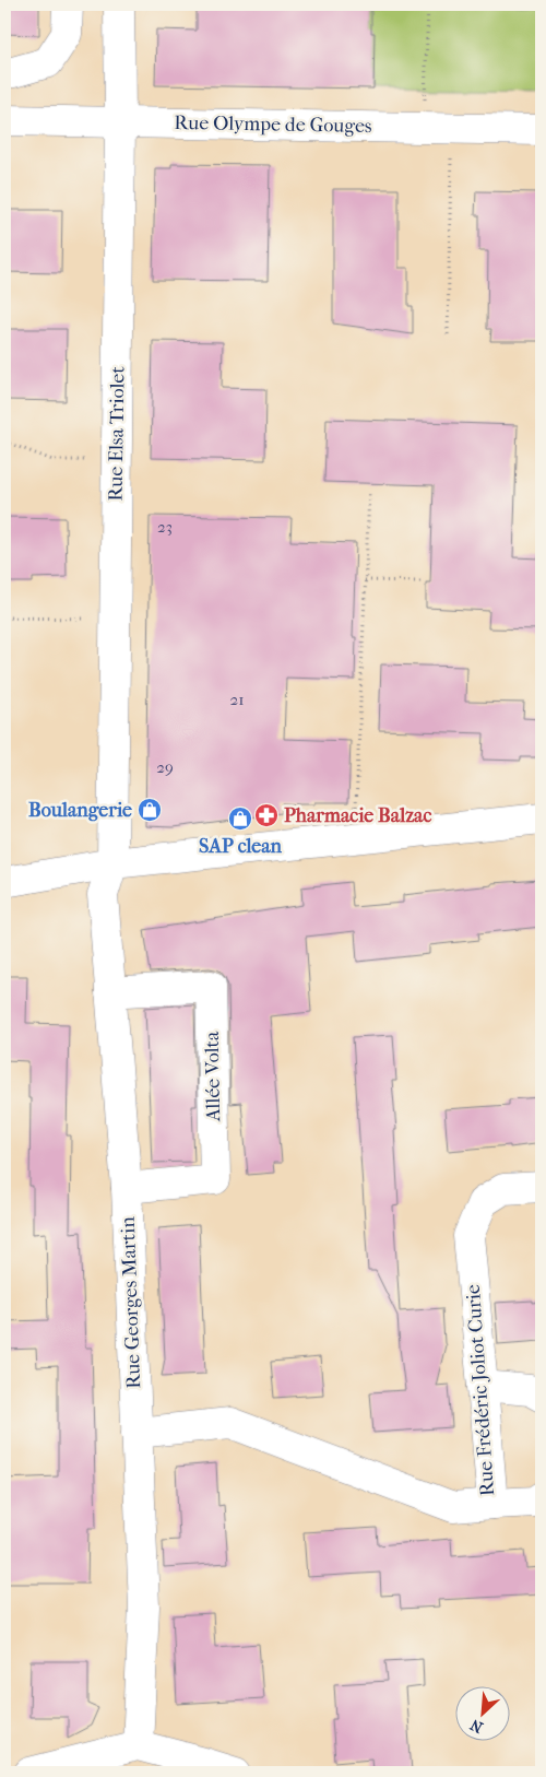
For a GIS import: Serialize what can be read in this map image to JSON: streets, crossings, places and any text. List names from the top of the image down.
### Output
{
  "streets": {
    "street": [
      "Rue Olympe de Gouges",
      "Rue Elsa Triolet",
      "Allée Volta",
      "Rue Georges Martin",
      "Rue Frédéric Joliot Curie"
    ]
  },
  "crossings": [
    ["Rue Olympe de Gouges", "Rue Elsa Triolet"],
    ["Rue Elsa Triolet", "Rue Georges Martin"],
    ["Allée Volta", "Rue Georges Martin"],
    ["Rue Georges Martin", "Rue Frédéric Joliot Curie"]
  ],
  "places": {
    "shop": ["Boulangerie", "SAP clean"],
    "pharmacy": ["Pharmacie Balzac"]
  },
  "house_numbers": ["23", "21", "29"],
  "north": "bottom left"
}
